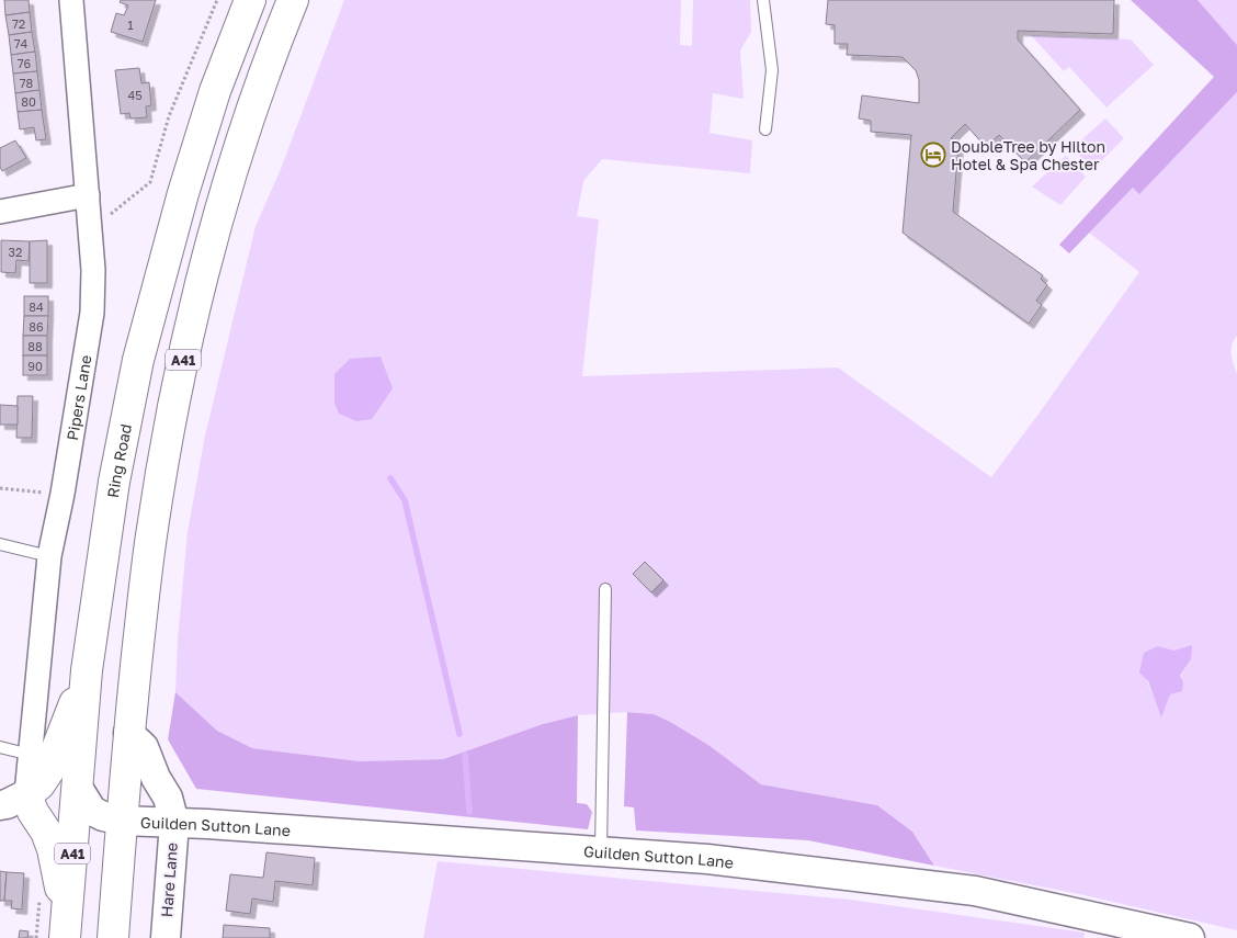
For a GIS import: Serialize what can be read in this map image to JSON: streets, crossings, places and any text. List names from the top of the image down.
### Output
{
  "streets": {
    "highway": ["A41", "Ring Road"],
    "street": ["Pipers Lane", "Guilden Sutton Lane", "Hare Lane"]
  },
  "crossings": [
    ["A41", "Guilden Sutton Lane"],
    ["Ring Road", "Guilden Sutton Lane"],
    ["Guilden Sutton Lane", "Hare Lane"]
  ],
  "places": {
    "hotel": ["DoubleTree by Hilton Hotel & Spa Chester"]
  },
  "house_numbers": [
    "72",
    "1",
    "74",
    "76",
    "78",
    "45",
    "80",
    "32",
    "84",
    "86",
    "88",
    "90"
  ]
}
